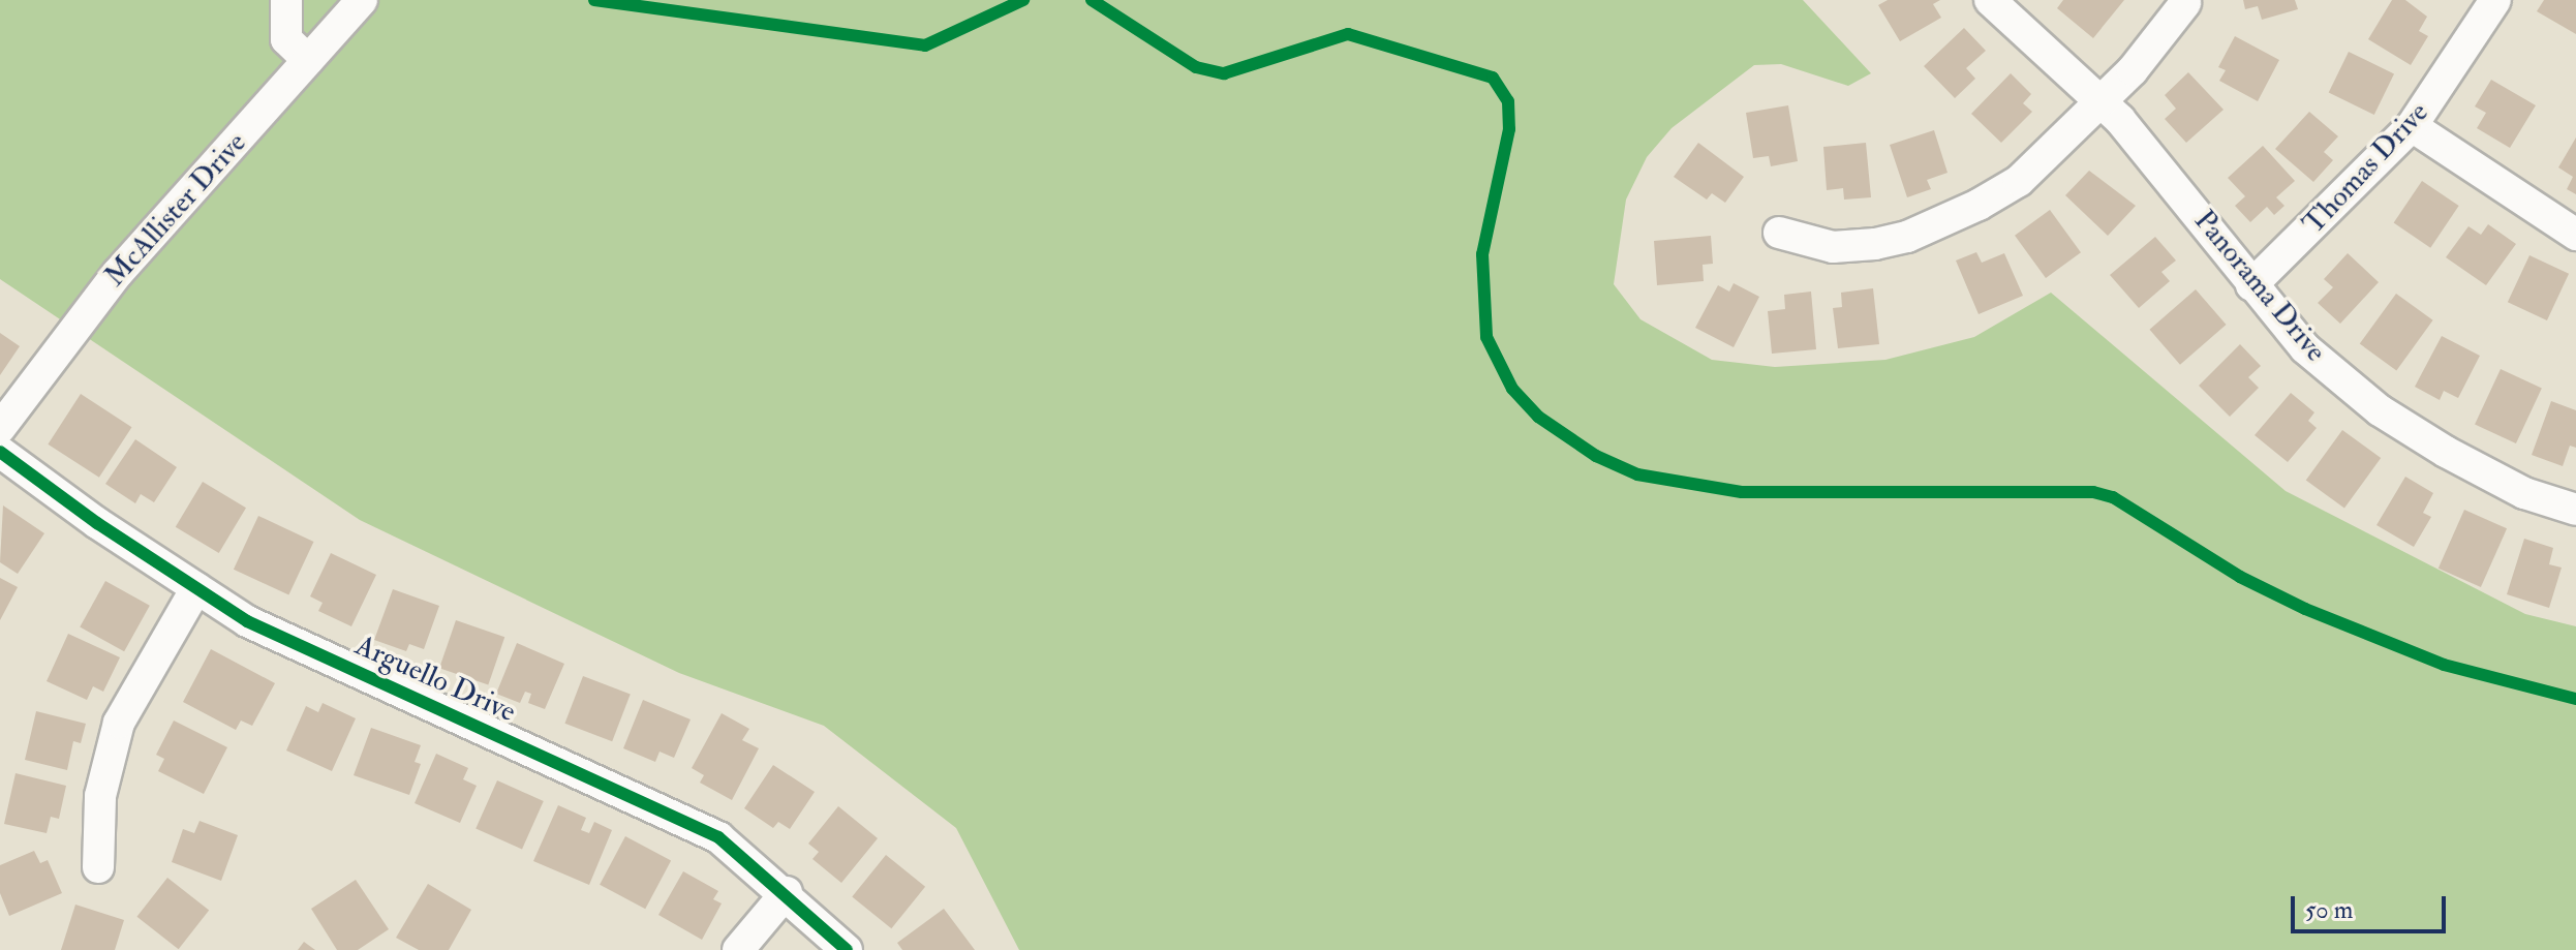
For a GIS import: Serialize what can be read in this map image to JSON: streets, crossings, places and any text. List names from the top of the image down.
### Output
{
  "streets": {
    "street": [
      "Thomas Drive",
      "McAllister Drive",
      "Panorama Drive",
      "Arguello Drive"
    ]
  },
  "crossings": [
    ["Thomas Drive", "Panorama Drive"]
  ],
  "scale_bar": "50 m"
}
